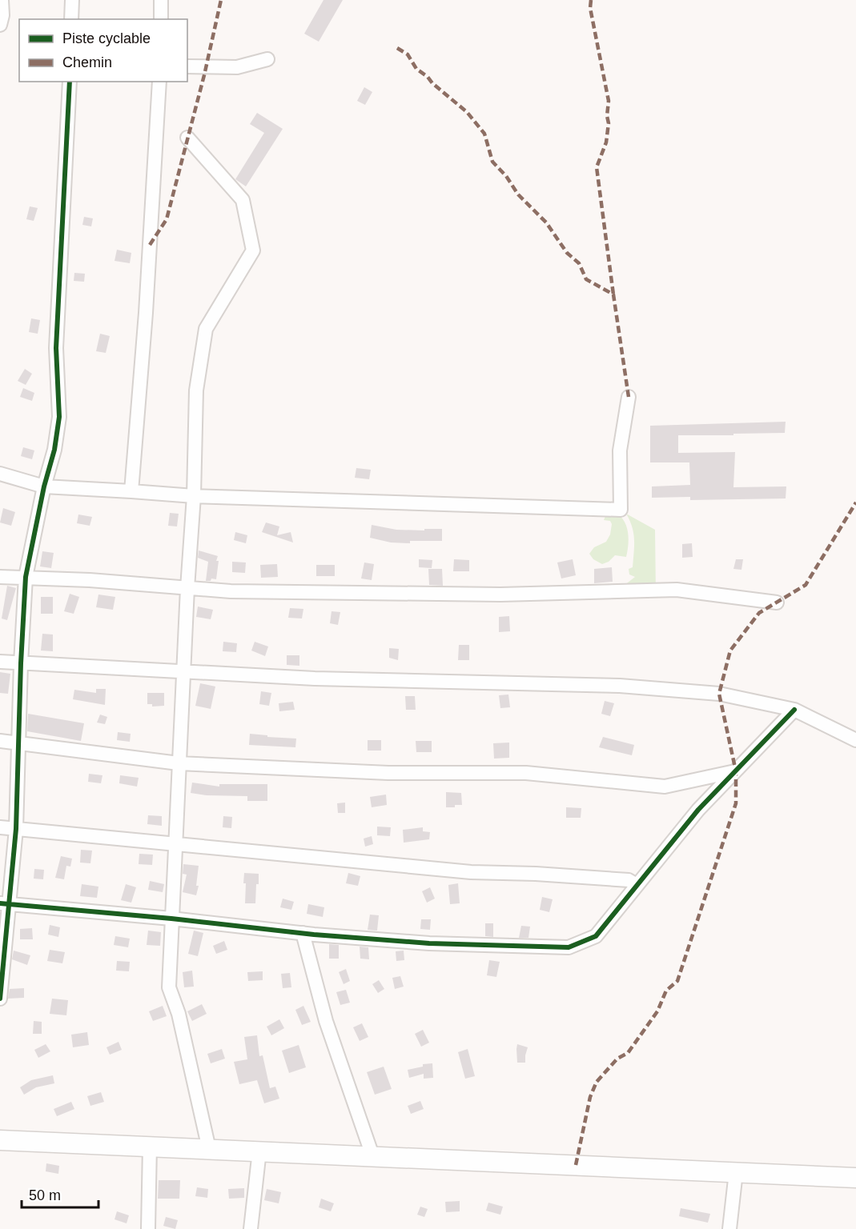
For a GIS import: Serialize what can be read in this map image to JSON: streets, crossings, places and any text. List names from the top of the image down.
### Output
{
  "legend": ["Piste cyclable", "Chemin"],
  "scale_bar": "50 m"
}
